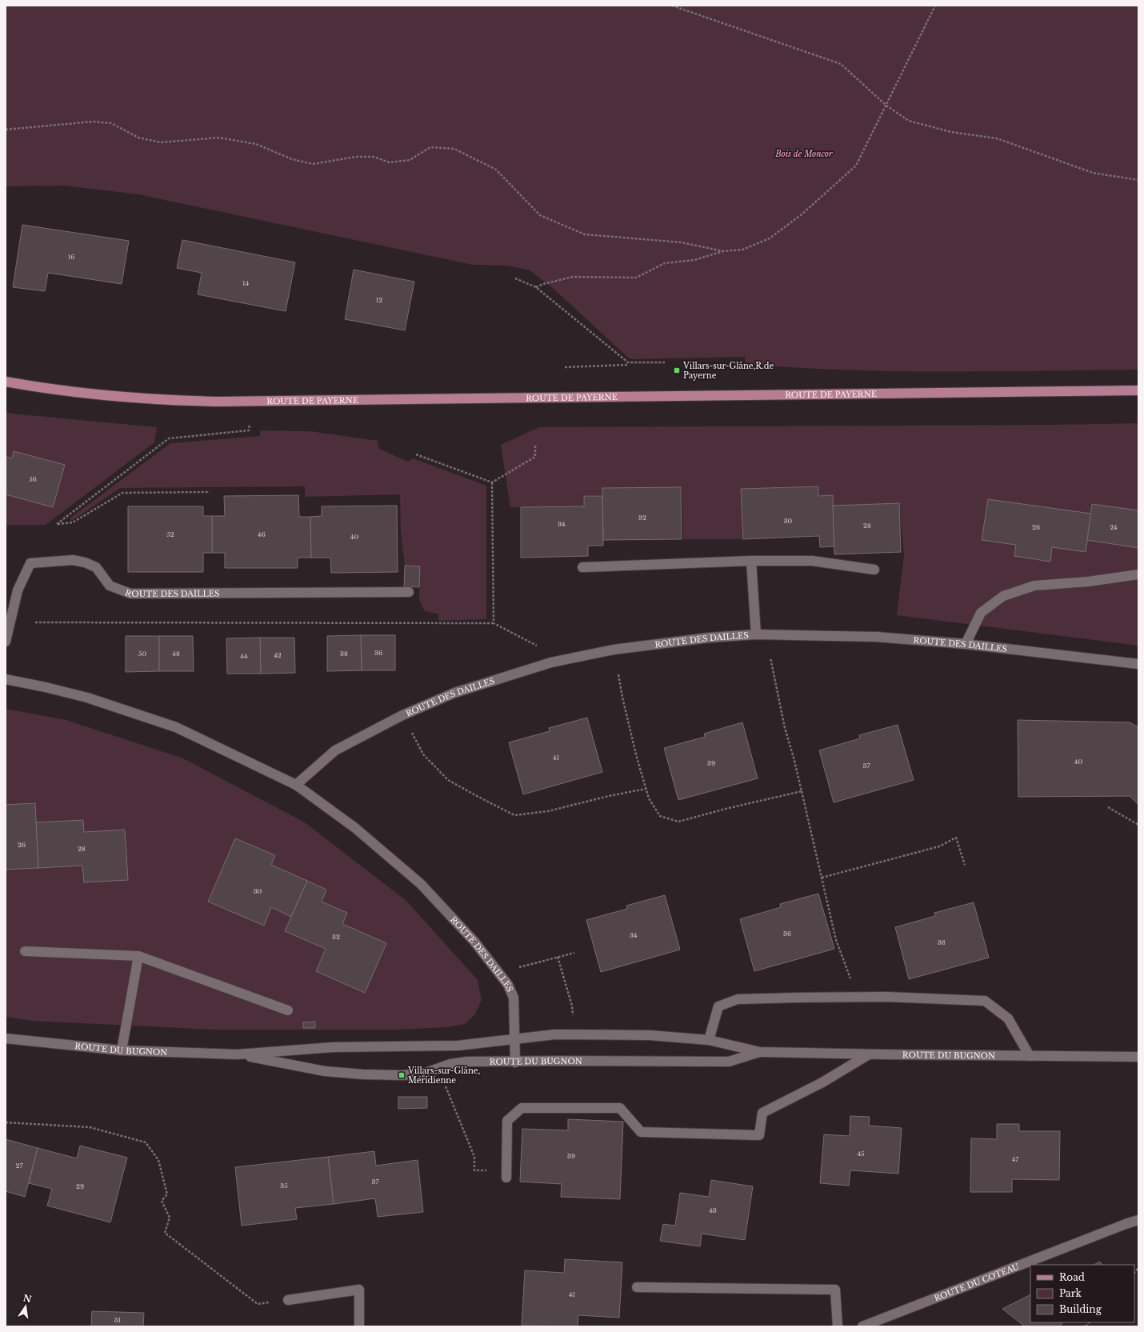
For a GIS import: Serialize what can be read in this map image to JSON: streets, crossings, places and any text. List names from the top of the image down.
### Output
{
  "streets": {
    "main road": ["ROUTE DE PAYERNE"],
    "street": ["ROUTE DES DAILLES", "ROUTE DU BUGNON", "ROUTE DU COTEAU"]
  },
  "crossings": [
    ["ROUTE DES DAILLES", "ROUTE DU BUGNON"]
  ],
  "parks": ["Bois de Moncor"],
  "places": {
    "transit": ["Villars-sur-Glâne,R.de Payerne", "Villars-sur-Glâne, Méridienne"]
  },
  "house_numbers": [
    "16",
    "14",
    "12",
    "56",
    "32",
    "30",
    "34",
    "28",
    "26",
    "24",
    "52",
    "46",
    "40",
    "36",
    "50",
    "48",
    "38",
    "42",
    "44",
    "41",
    "40",
    "39",
    "37",
    "26",
    "28",
    "30",
    "36",
    "34",
    "32",
    "38",
    "45",
    "39",
    "47",
    "27",
    "37",
    "35",
    "29",
    "43",
    "41",
    "31"
  ],
  "legend": ["Road", "Park", "Building"],
  "north": "top"
}
